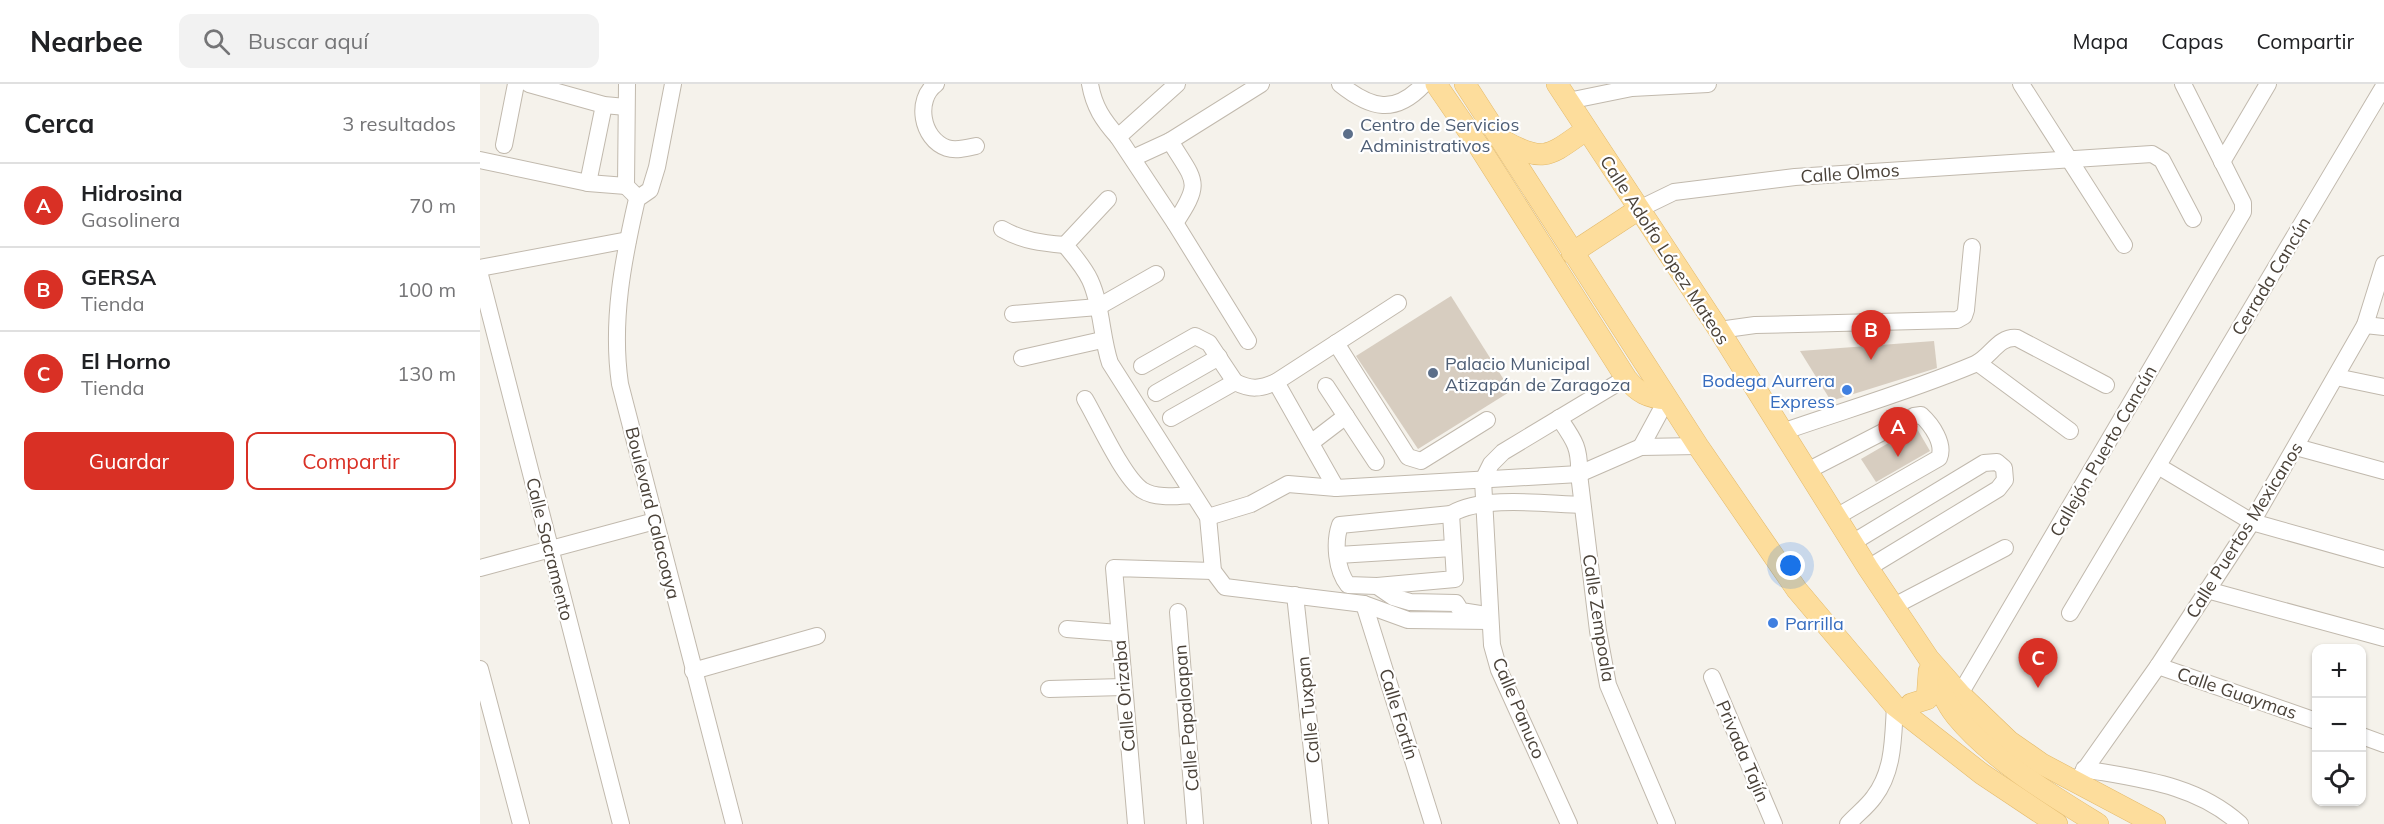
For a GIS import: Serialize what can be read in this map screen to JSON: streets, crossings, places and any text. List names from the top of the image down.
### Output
{
  "streets": {
    "main road": ["Calle Adolfo López Mateos"],
    "street": [
      "Calle Olmos",
      "Cerrada Cancún",
      "Callejón Puerto Cancún",
      "Boulevard Calacoaya",
      "Calle Puertos Mexicanos",
      "Calle Sacramento",
      "Calle Zempoala",
      "Calle Guaymas",
      "Calle Orizaba",
      "Calle Panuco",
      "Calle Tuxpan",
      "Calle Fortín",
      "Calle Papaloapan",
      "Privada Tajín"
    ]
  },
  "crossings": [
    ["Calle Olmos", "Calle Adolfo López Mateos"],
    ["Calle Puertos Mexicanos", "Calle Guaymas"]
  ],
  "places": [
    "Centro de Servicios Administrativos",
    "Palacio Municipal Atizapán de Zaragoza",
    "Bodega Aurrera Express",
    "Parrilla"
  ],
  "page": {
    "header": "Nearbee",
    "search": "Buscar aquí",
    "nav": ["Mapa", "Capas", "Compartir"],
    "heading": ["Cerca", "3 resultados"],
    "list": [
      {
        "mark": "A",
        "name": "Hidrosina",
        "note": "Gasolinera",
        "value": "70 m"
      },
      {
        "mark": "B",
        "name": "GERSA",
        "note": "Tienda",
        "value": "100 m"
      },
      {
        "mark": "C",
        "name": "El Horno",
        "note": "Tienda",
        "value": "130 m"
      }
    ],
    "pins": ["B", "A", "C"],
    "buttons": ["Guardar", "Compartir"],
    "map_buttons": ["+", "−"]
  }
}
